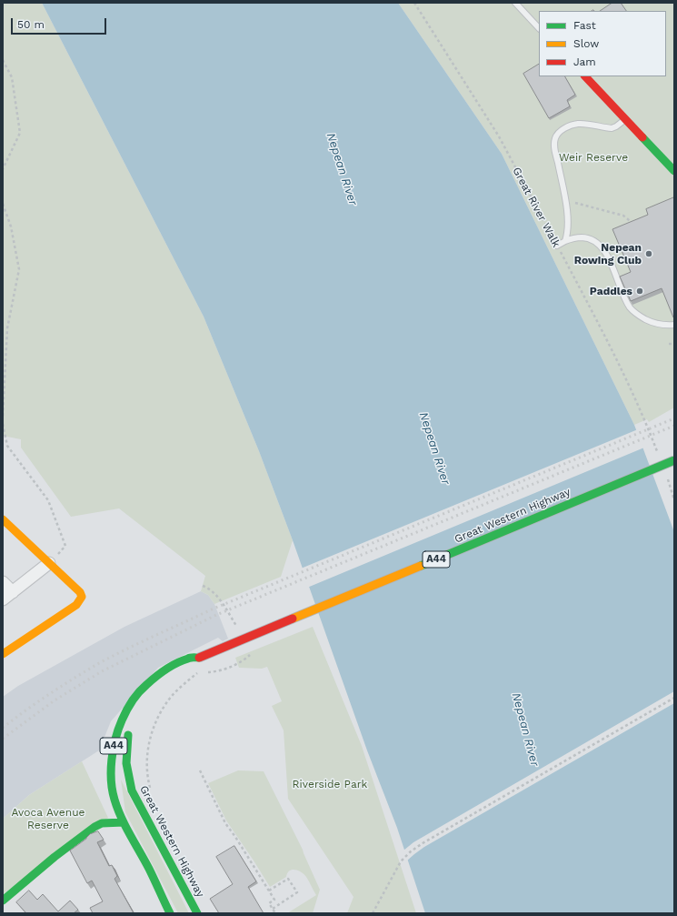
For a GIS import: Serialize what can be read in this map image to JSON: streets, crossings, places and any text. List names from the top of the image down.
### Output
{
  "streets": {
    "main road": ["Great Western Highway", "A44"],
    "path": ["Great River Walk"]
  },
  "water": ["Nepean River"],
  "parks": ["Weir Reserve", "Riverside Park", "Avoca Avenue Reserve"],
  "places": ["Nepean Rowing Club", "Paddles"],
  "legend": ["Fast", "Slow", "Jam"],
  "scale_bar": "50 m"
}
